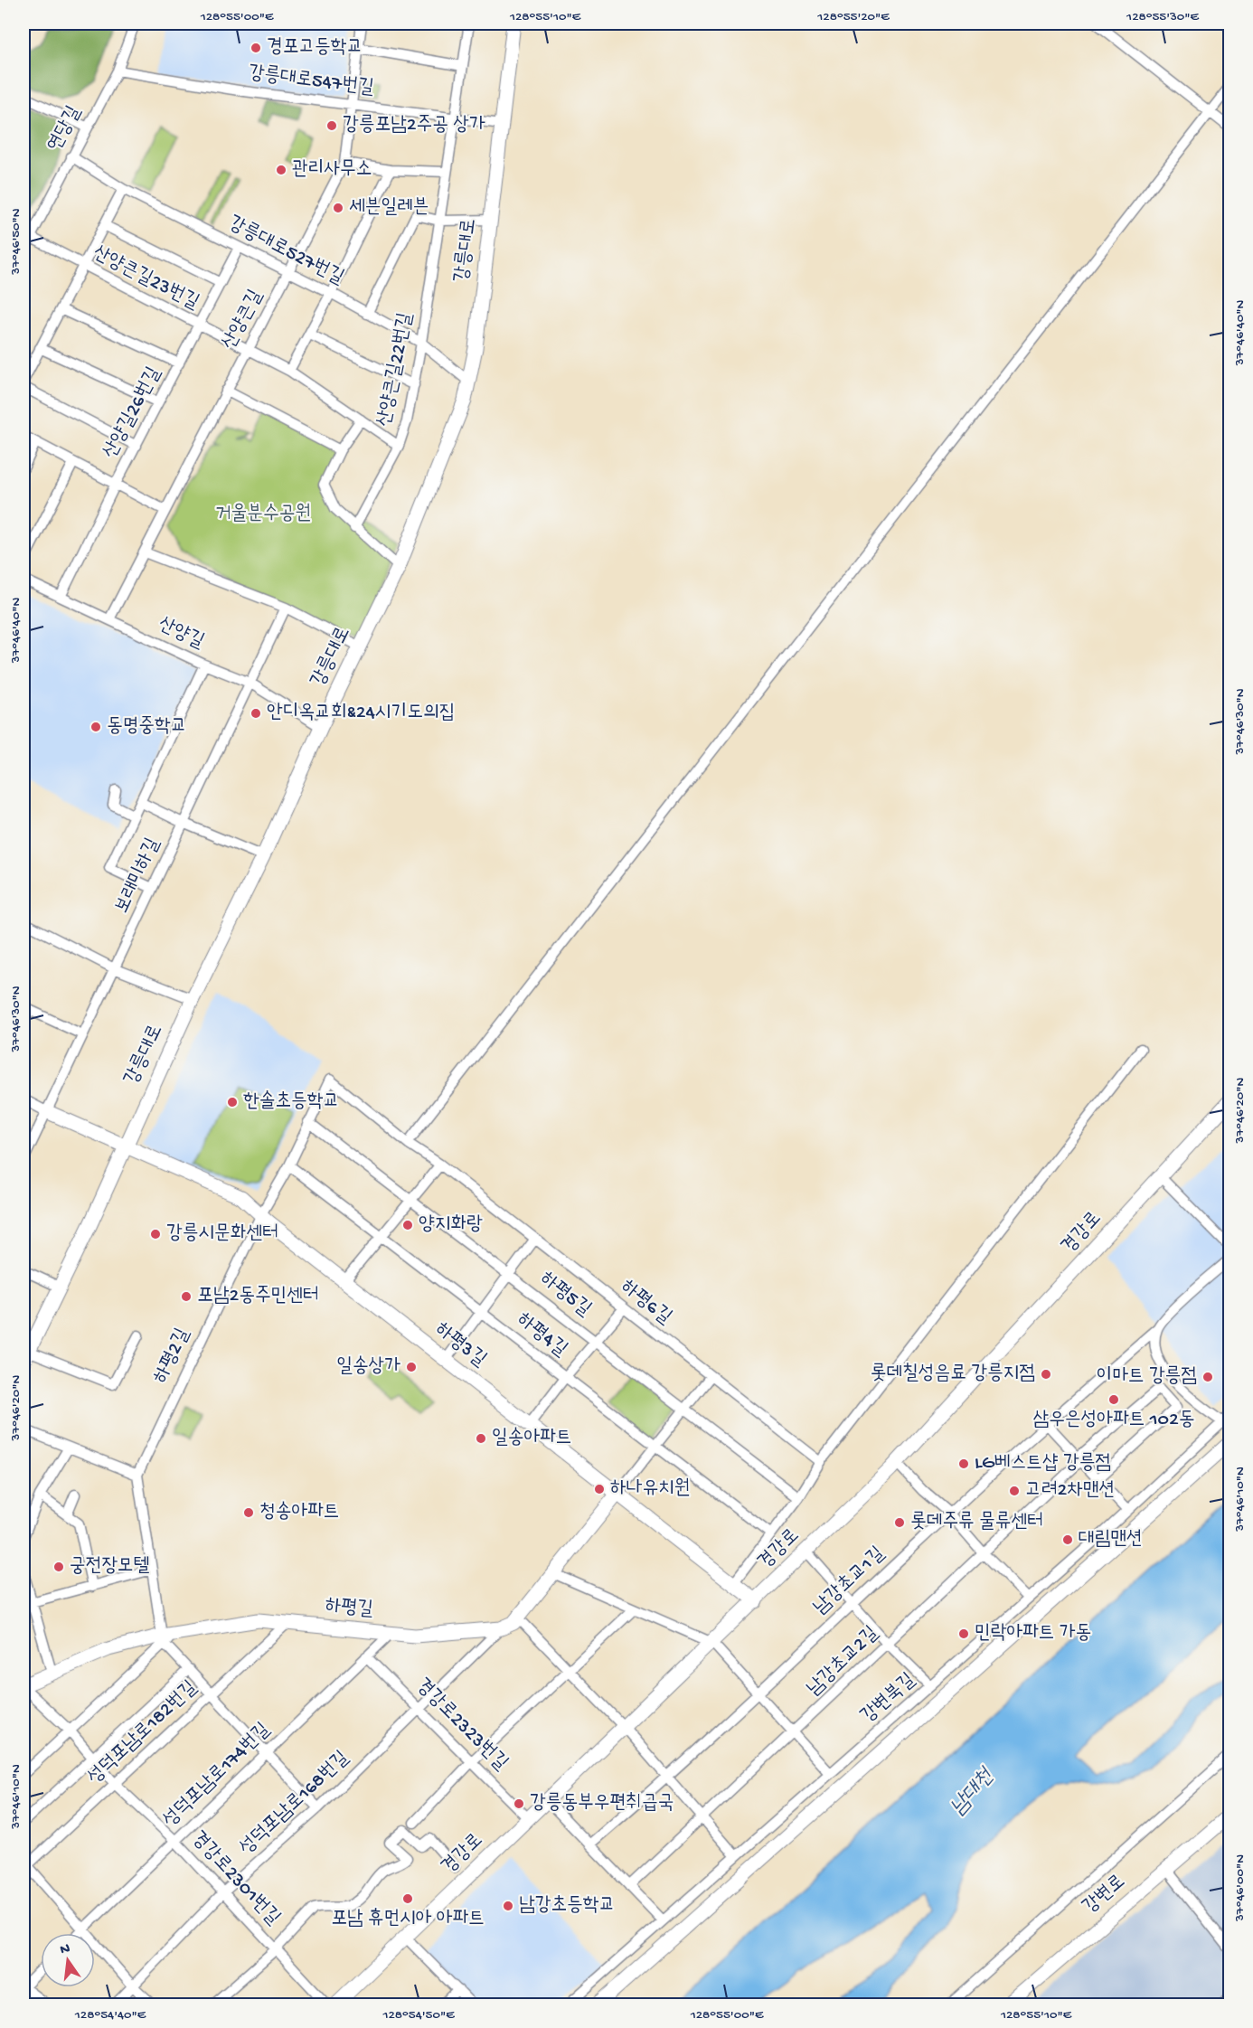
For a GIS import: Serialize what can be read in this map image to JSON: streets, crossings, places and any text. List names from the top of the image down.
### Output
{
  "streets": {
    "street": [
      "강릉대로547번길",
      "연당길",
      "강릉대로",
      "강릉대로527번길",
      "산양큰길23번길",
      "산양큰길",
      "산양큰길22번길",
      "산양길26번길",
      "산양길",
      "보래미하길",
      "경강로",
      "하평5길",
      "하평6길",
      "하평4길",
      "하평3길",
      "하평2길",
      "남강초교1길",
      "하평길",
      "남강초교2길",
      "강변북길",
      "경강로2323번길",
      "성덕포남로182번길",
      "성덕포남로174번길",
      "성덕포남로168번길",
      "경강로2301번길",
      "강변로"
    ]
  },
  "crossings": [
    ["강릉대로547번길", "연당길"],
    ["강릉대로547번길", "강릉대로"],
    ["강릉대로547번길", "산양큰길"],
    ["강릉대로547번길", "산양큰길22번길"],
    ["연당길", "강릉대로527번길"],
    ["연당길", "산양큰길23번길"],
    ["강릉대로", "강릉대로527번길"],
    ["강릉대로", "산양길"],
    ["강릉대로", "하평3길"],
    ["강릉대로527번길", "산양큰길"],
    ["강릉대로527번길", "산양큰길22번길"],
    ["강릉대로527번길", "산양길26번길"],
    ["산양큰길23번길", "산양큰길"],
    ["산양큰길23번길", "산양큰길22번길"],
    ["산양큰길23번길", "산양길26번길"],
    ["산양큰길", "산양길"],
    ["산양길26번길", "산양길"],
    ["산양길", "보래미하길"],
    ["보래미하길", "하평3길"],
    ["경강로", "하평3길"],
    ["경강로", "경강로2323번길"],
    ["하평5길", "하평6길"],
    ["하평5길", "하평2길"],
    ["하평6길", "하평4길"],
    ["하평6길", "하평3길"],
    ["하평6길", "하평2길"],
    ["하평4길", "하평2길"],
    ["하평3길", "하평2길"],
    ["하평길", "성덕포남로182번길"],
    ["하평길", "성덕포남로174번길"],
    ["하평길", "성덕포남로168번길"],
    ["하평길", "경강로2301번길"],
    ["경강로2323번길", "성덕포남로174번길"],
    ["경강로2323번길", "성덕포남로168번길"],
    ["성덕포남로182번길", "경강로2301번길"],
    ["성덕포남로174번길", "경강로2301번길"],
    ["성덕포남로168번길", "경강로2301번길"]
  ],
  "water": ["남대천"],
  "parks": ["거울분수공원"],
  "places": [
    "경포고등학교",
    "강릉포남2주공 상가",
    "관리사무소",
    "세븐일레븐",
    "안디옥교회&24시기도의집",
    "동명중학교",
    "한솔초등학교",
    "양지화랑",
    "강릉시문화센터",
    "포남2동주민센터",
    "일송상가",
    "롯데칠성음료 강릉지점",
    "이마트 강릉점",
    "삼우은성아파트 102동",
    "일송아파트",
    "LG베스트샵 강릉점",
    "하나유치원",
    "고려2차맨션",
    "청송아파트",
    "롯데주류 물류센터",
    "대림맨션",
    "궁전장모텔",
    "민락아파트 가동",
    "강릉동부우편취급국",
    "포남 휴먼시아 아파트",
    "남강초등학교"
  ],
  "north": "top",
  "coordinates": [
    "128°55'00\"E",
    "128°55'10\"E",
    "128°55'20\"E",
    "128°55'30\"E",
    "37°46'50\"N",
    "37°46'40\"N",
    "37°46'30\"N",
    "37°46'20\"N",
    "37°46'10\"N",
    "37°46'00\"N",
    "128°54'40\"E",
    "128°54'50\"E"
  ]
}
